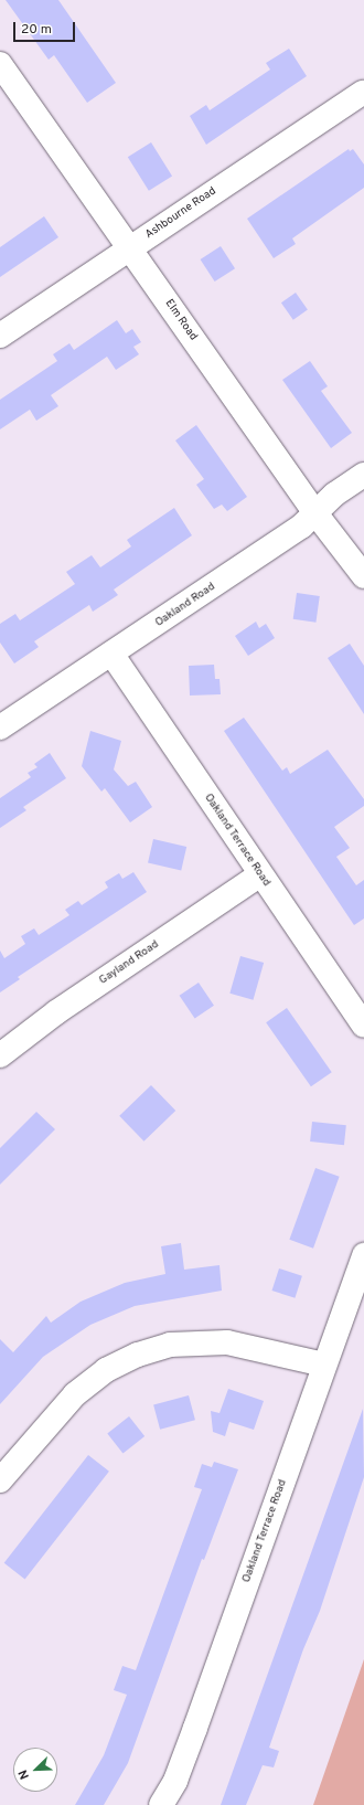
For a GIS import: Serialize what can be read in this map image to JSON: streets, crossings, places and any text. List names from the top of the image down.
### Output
{
  "streets": {
    "street": [
      "Ashbourne Road",
      "Elm Road",
      "Oakland Road",
      "Oakland Terrace Road",
      "Gayland Road"
    ]
  },
  "crossings": [
    ["Ashbourne Road", "Elm Road"],
    ["Elm Road", "Oakland Road"],
    ["Oakland Road", "Oakland Terrace Road"],
    ["Oakland Terrace Road", "Gayland Road"]
  ],
  "scale_bar": "20 m",
  "north": "bottom left"
}
